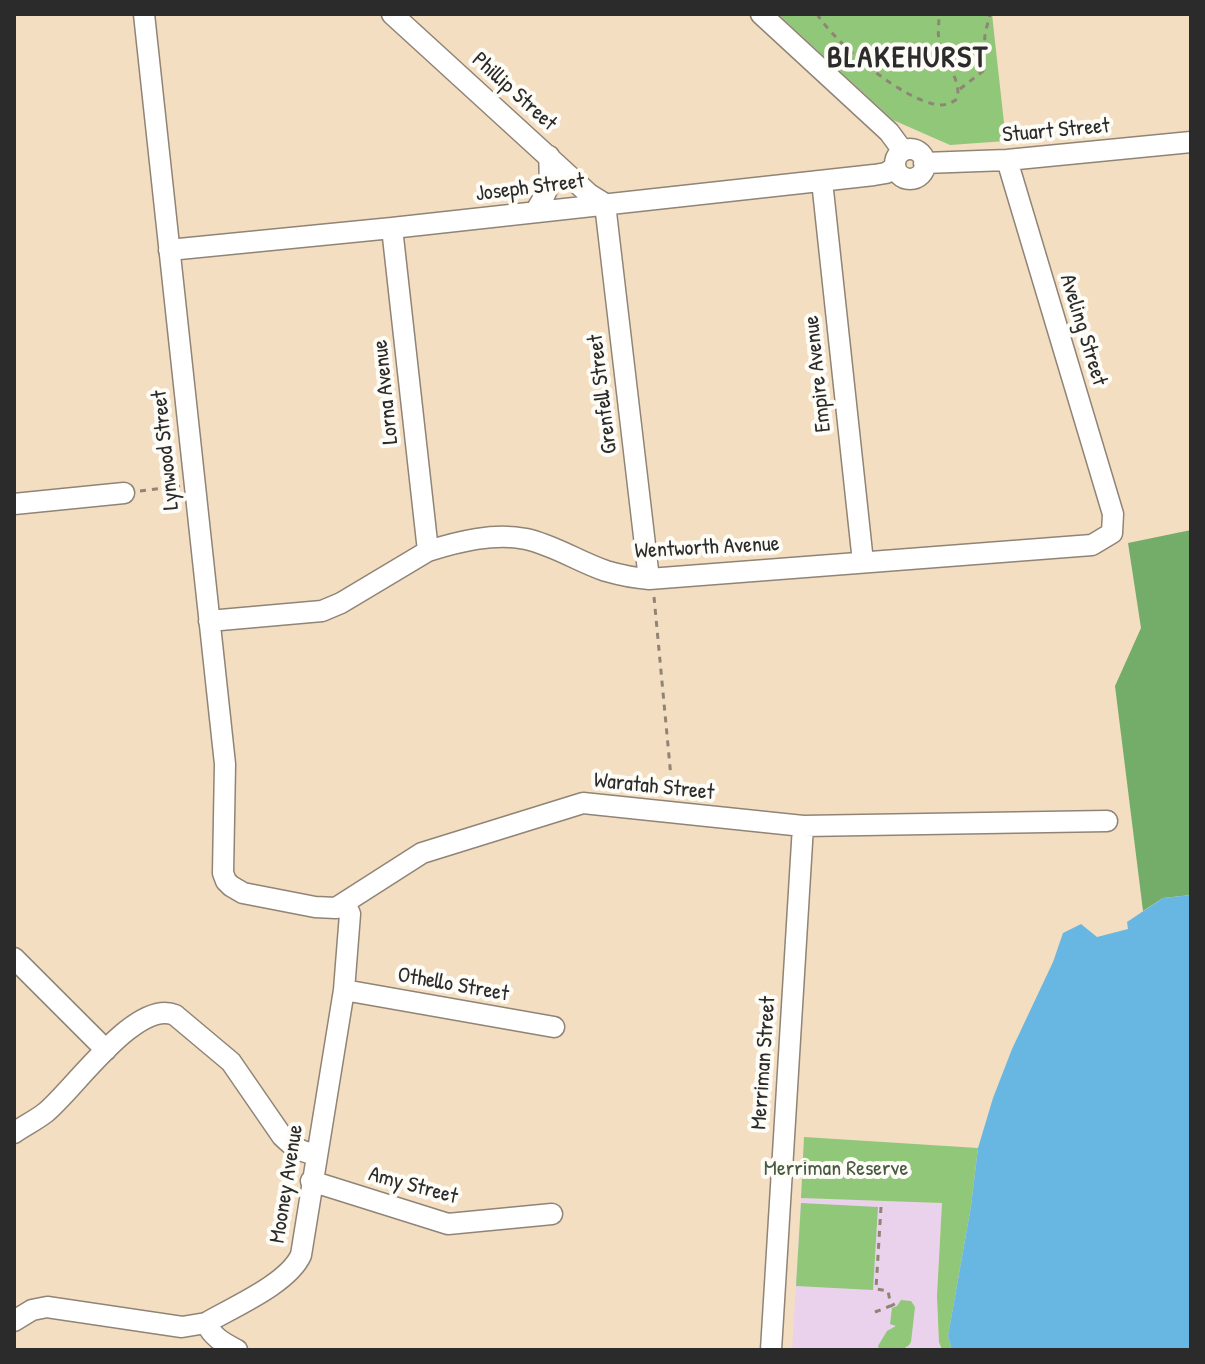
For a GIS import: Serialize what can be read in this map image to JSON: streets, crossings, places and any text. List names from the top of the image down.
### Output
{
  "streets": {
    "street": [
      "Phillip Street",
      "Stuart Street",
      "Joseph Street",
      "Aveling Street",
      "Empire Avenue",
      "Lorna Avenue",
      "Grenfell Street",
      "Lynwood Street",
      "Wentworth Avenue",
      "Waratah Street",
      "Othello Street",
      "Merriman Street",
      "Mooney Avenue",
      "Amy Street"
    ]
  },
  "crossings": [
    ["Phillip Street", "Joseph Street"],
    ["Phillip Street", "Grenfell Street"],
    ["Stuart Street", "Joseph Street"],
    ["Stuart Street", "Aveling Street"],
    ["Joseph Street", "Empire Avenue"],
    ["Joseph Street", "Lorna Avenue"],
    ["Joseph Street", "Grenfell Street"],
    ["Joseph Street", "Lynwood Street"],
    ["Aveling Street", "Wentworth Avenue"],
    ["Empire Avenue", "Wentworth Avenue"],
    ["Lorna Avenue", "Wentworth Avenue"],
    ["Grenfell Street", "Wentworth Avenue"],
    ["Lynwood Street", "Wentworth Avenue"],
    ["Lynwood Street", "Waratah Street"],
    ["Lynwood Street", "Mooney Avenue"],
    ["Waratah Street", "Merriman Street"],
    ["Waratah Street", "Mooney Avenue"],
    ["Othello Street", "Mooney Avenue"],
    ["Mooney Avenue", "Amy Street"]
  ],
  "districts": ["BLAKEHURST"],
  "parks": ["Merriman Reserve"]
}
